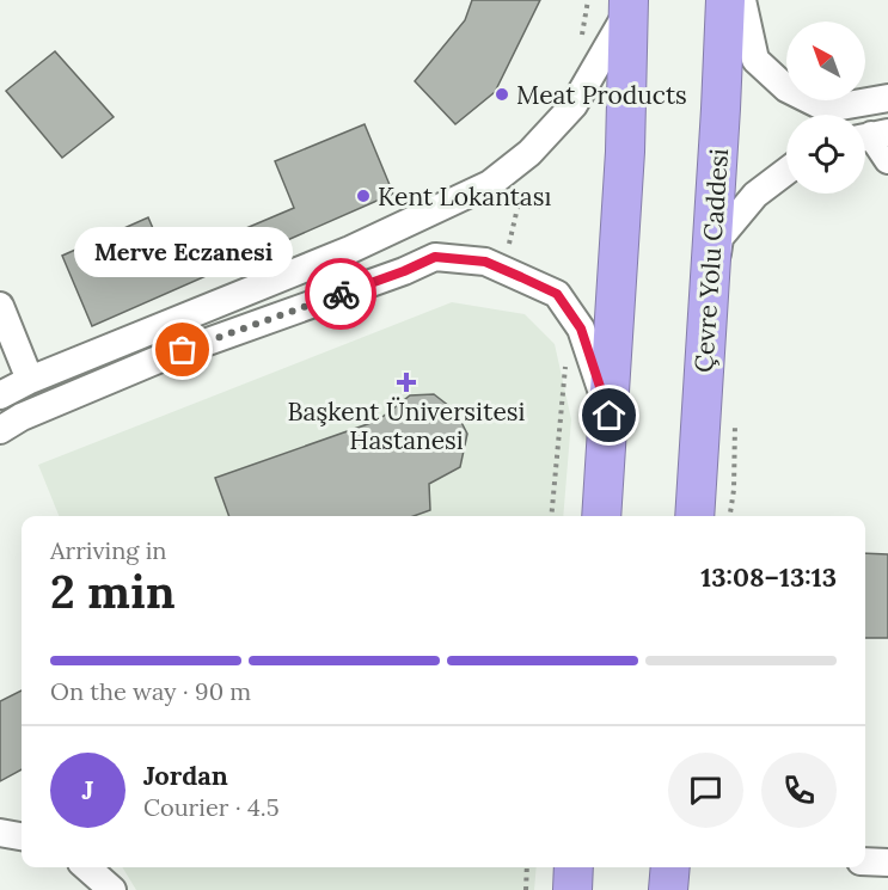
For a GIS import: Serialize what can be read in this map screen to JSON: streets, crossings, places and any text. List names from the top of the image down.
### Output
{
  "streets": {
    "highway": ["Çevre Yolu Caddesi"]
  },
  "places": {
    "other": ["Meat Products", "Kent Lokantası", "Merve Eczanesi"],
    "health": ["Başkent Üniversitesi Hastanesi"]
  },
  "north": "top left",
  "page": {
    "bubble": "Merve Eczanesi",
    "heading": ["2 min", "Arriving in", "13:08–13:13"],
    "panel": ["Jordan", "Courier · 4.5"],
    "bar": "On the way · 90 m",
    "round": "J"
  }
}
